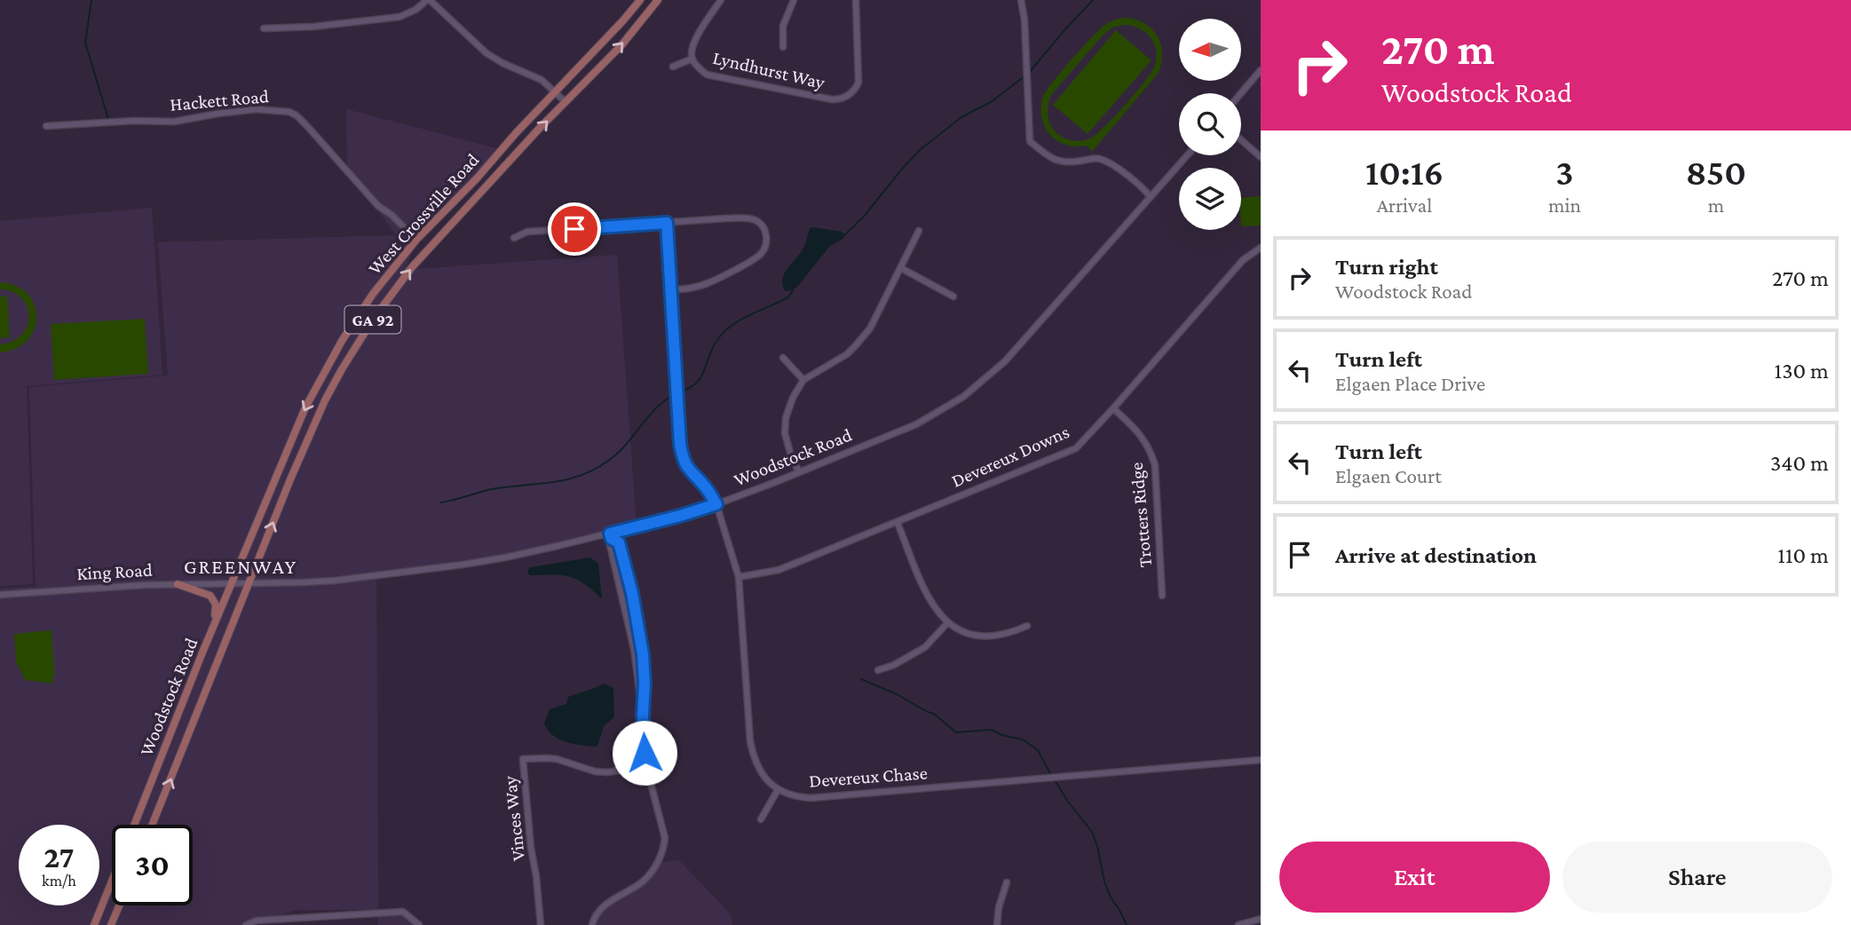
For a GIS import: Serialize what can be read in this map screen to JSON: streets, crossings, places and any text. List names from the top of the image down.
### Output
{
  "streets": {
    "main road": ["West Crossville Road", "GA 92", "Woodstock Road"],
    "street": [
      "Lyndhurst Way",
      "Hackett Road",
      "Devereux Downs",
      "Trotters Ridge",
      "King Road",
      "Devereux Chase",
      "Vinces Way"
    ]
  },
  "crossings": [
    ["Hackett Road", "West Crossville Road"],
    ["West Crossville Road", "Woodstock Road"],
    ["West Crossville Road", "King Road"],
    ["Devereux Downs", "Trotters Ridge"],
    ["Woodstock Road", "King Road"]
  ],
  "districts": ["GREENWAY"],
  "north": "left",
  "page": {
    "turn": ["270 m", "Woodstock Road"],
    "eta": [
      "10:16",
      "Arrival",
      "3",
      "min",
      "850",
      "m"
    ],
    "list": [
      {
        "name": "Turn right",
        "note": "Woodstock Road",
        "value": "270 m"
      },
      {
        "name": "Turn left",
        "note": "Elgaen Place Drive",
        "value": "130 m"
      },
      {
        "name": "Turn left",
        "note": "Elgaen Court",
        "value": "340 m"
      },
      {
        "name": "Arrive at destination",
        "value": "110 m"
      }
    ],
    "speed": "27 km/h",
    "limit": "30",
    "buttons": ["Exit", "Share"]
  }
}
